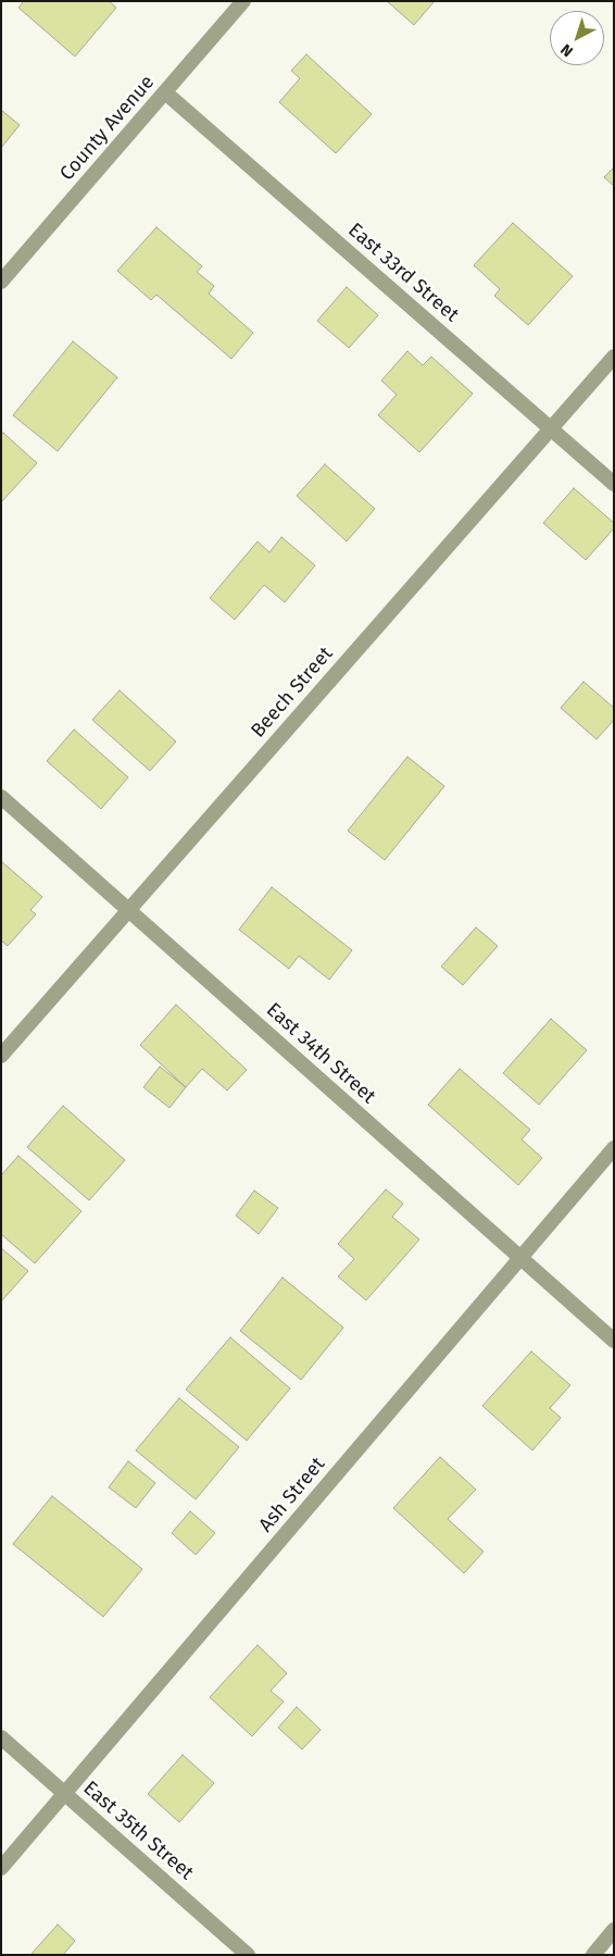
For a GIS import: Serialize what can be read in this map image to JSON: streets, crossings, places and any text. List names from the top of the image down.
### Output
{
  "streets": {
    "street": [
      "County Avenue",
      "East 33rd Street",
      "Beech Street",
      "East 34th Street",
      "Ash Street",
      "East 35th Street"
    ]
  },
  "crossings": [
    ["County Avenue", "East 33rd Street"],
    ["East 33rd Street", "Beech Street"],
    ["Beech Street", "East 34th Street"],
    ["East 34th Street", "Ash Street"],
    ["Ash Street", "East 35th Street"]
  ],
  "north": "bottom left"
}
